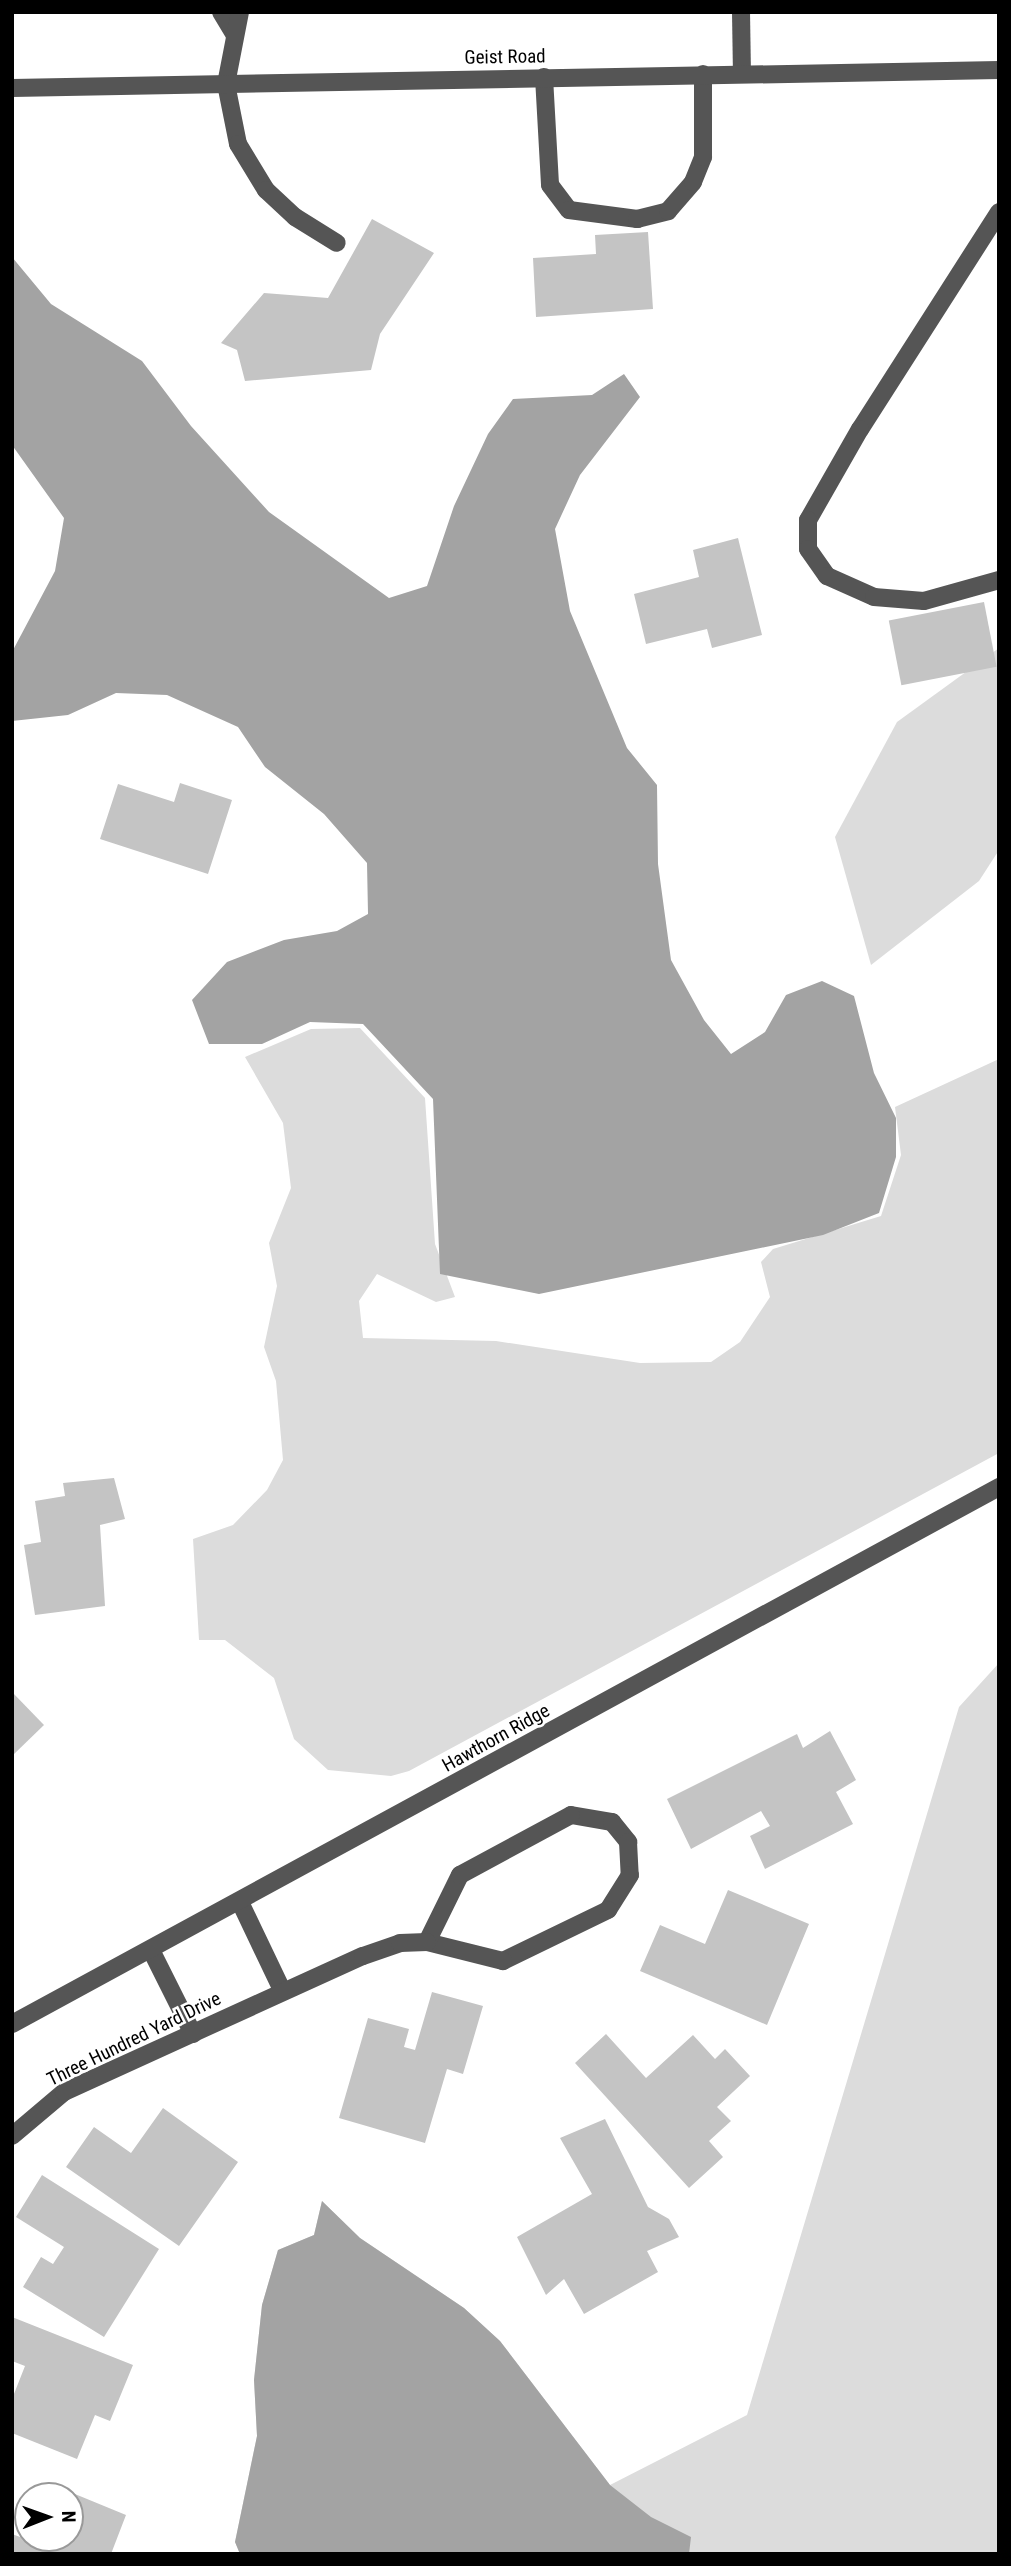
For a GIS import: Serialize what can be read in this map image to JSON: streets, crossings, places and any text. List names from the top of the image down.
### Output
{
  "streets": {
    "street": ["Geist Road", "Hawthorn Ridge", "Three Hundred Yard Drive"]
  },
  "north": "right"
}
